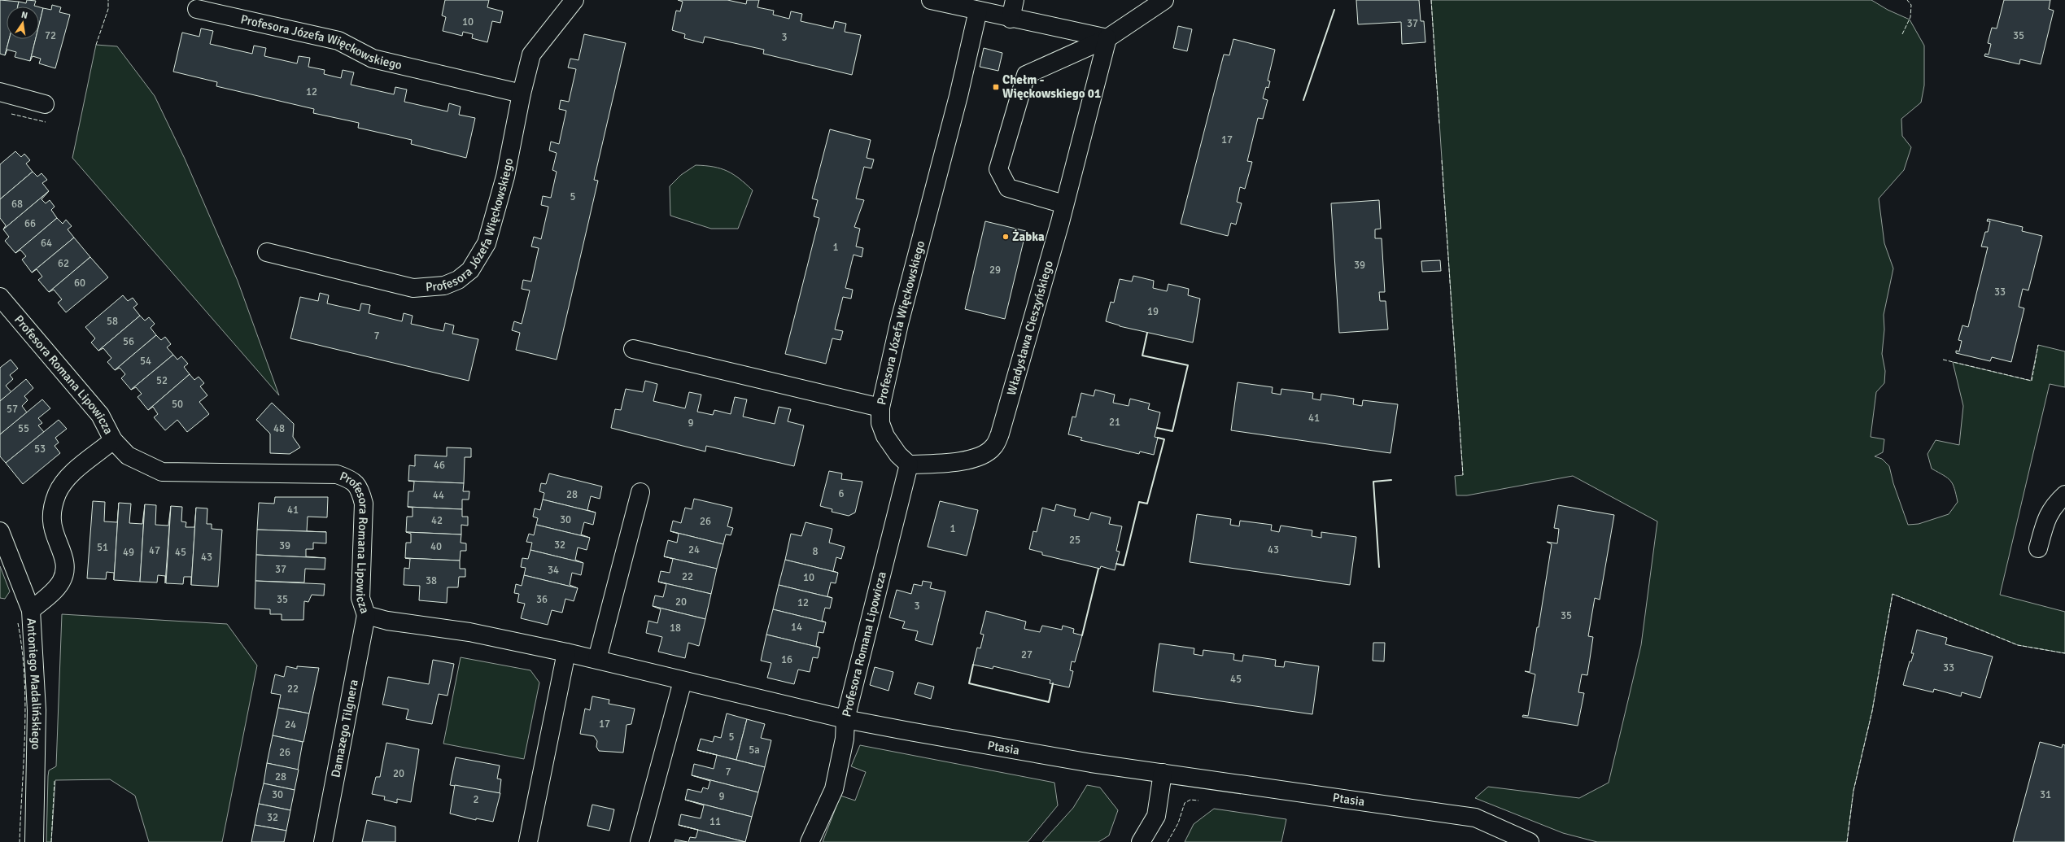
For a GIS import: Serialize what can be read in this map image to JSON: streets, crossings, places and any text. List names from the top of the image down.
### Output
{
  "streets": {
    "street": [
      "Profesora Józefa Więckowskiego",
      "Władysława Cieszyńskiego",
      "Profesora Romana Lipowicza",
      "Antoniego Madalińskiego",
      "Damazego Tilgnera",
      "Ptasia"
    ]
  },
  "crossings": [
    ["Władysława Cieszyńskiego", "Profesora Romana Lipowicza"],
    ["Profesora Romana Lipowicza", "Antoniego Madalińskiego"],
    ["Profesora Romana Lipowicza", "Damazego Tilgnera"],
    ["Profesora Romana Lipowicza", "Ptasia"]
  ],
  "places": {
    "transit": ["Chełm - Więckowskiego 01"],
    "other": ["Żabka"]
  },
  "house_numbers": [
    "10",
    "37",
    "72",
    "35",
    "3",
    "12",
    "17",
    "5",
    "68",
    "66",
    "64",
    "1",
    "62",
    "39",
    "29",
    "60",
    "33",
    "19",
    "58",
    "7",
    "56",
    "54",
    "52",
    "50",
    "57",
    "41",
    "21",
    "9",
    "55",
    "48",
    "53",
    "46",
    "6",
    "28",
    "44",
    "41",
    "30",
    "42",
    "26",
    "1",
    "25",
    "32",
    "39",
    "40",
    "51",
    "24",
    "43",
    "47",
    "8",
    "49",
    "45",
    "43",
    "37",
    "34",
    "22",
    "10",
    "38",
    "35",
    "36",
    "20",
    "12",
    "3",
    "35",
    "14",
    "18",
    "27",
    "16",
    "33",
    "45",
    "22",
    "17",
    "24",
    "5",
    "5a",
    "26",
    "7",
    "20",
    "28",
    "30",
    "31",
    "9",
    "2",
    "32",
    "11"
  ],
  "north": "top"
}
